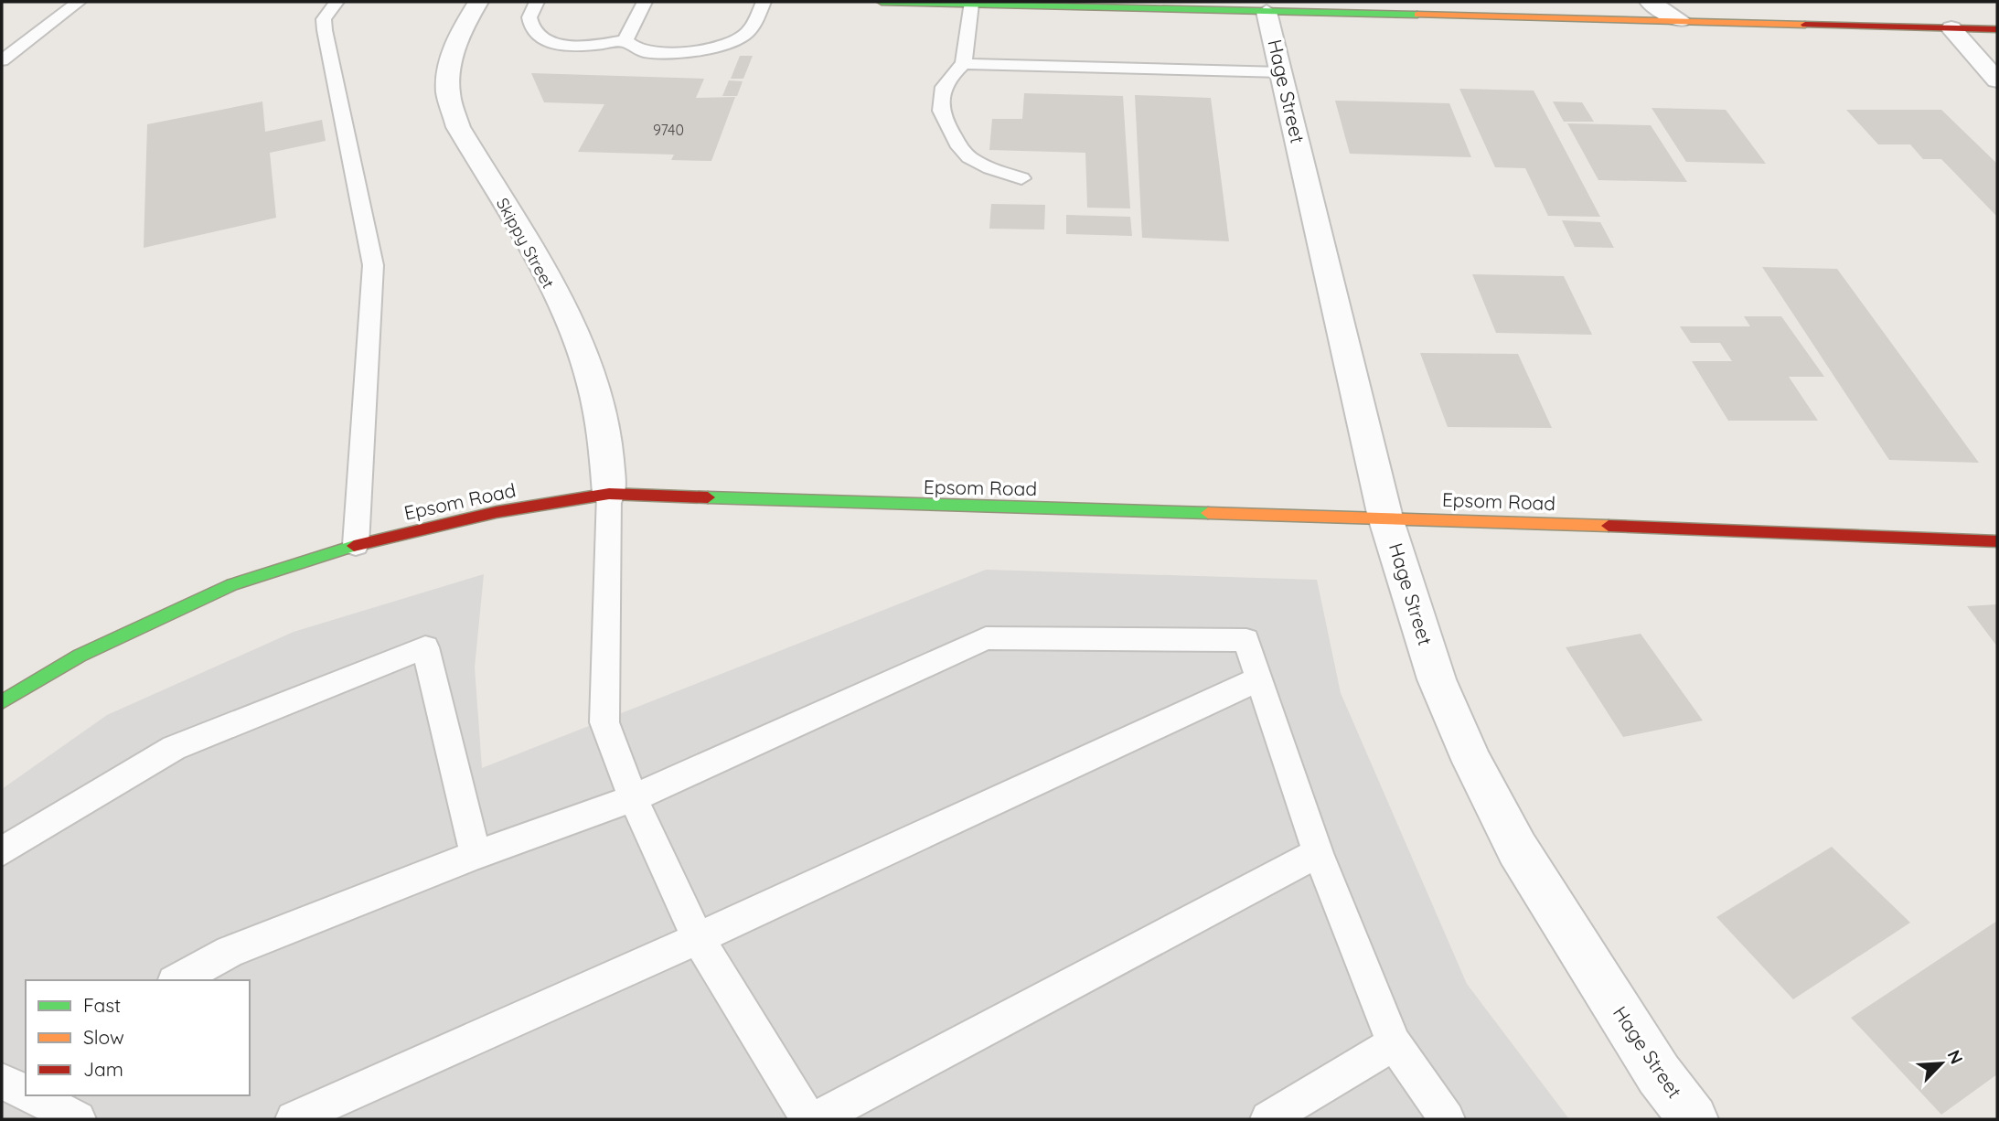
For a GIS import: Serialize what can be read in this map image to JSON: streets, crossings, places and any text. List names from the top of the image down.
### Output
{
  "streets": {
    "street": ["Hage Street", "Skippy Street", "Epsom Road"]
  },
  "crossings": [
    ["Hage Street", "Epsom Road"],
    ["Skippy Street", "Epsom Road"]
  ],
  "house_numbers": ["9740"],
  "legend": ["Fast", "Slow", "Jam"],
  "north": "top right"
}
